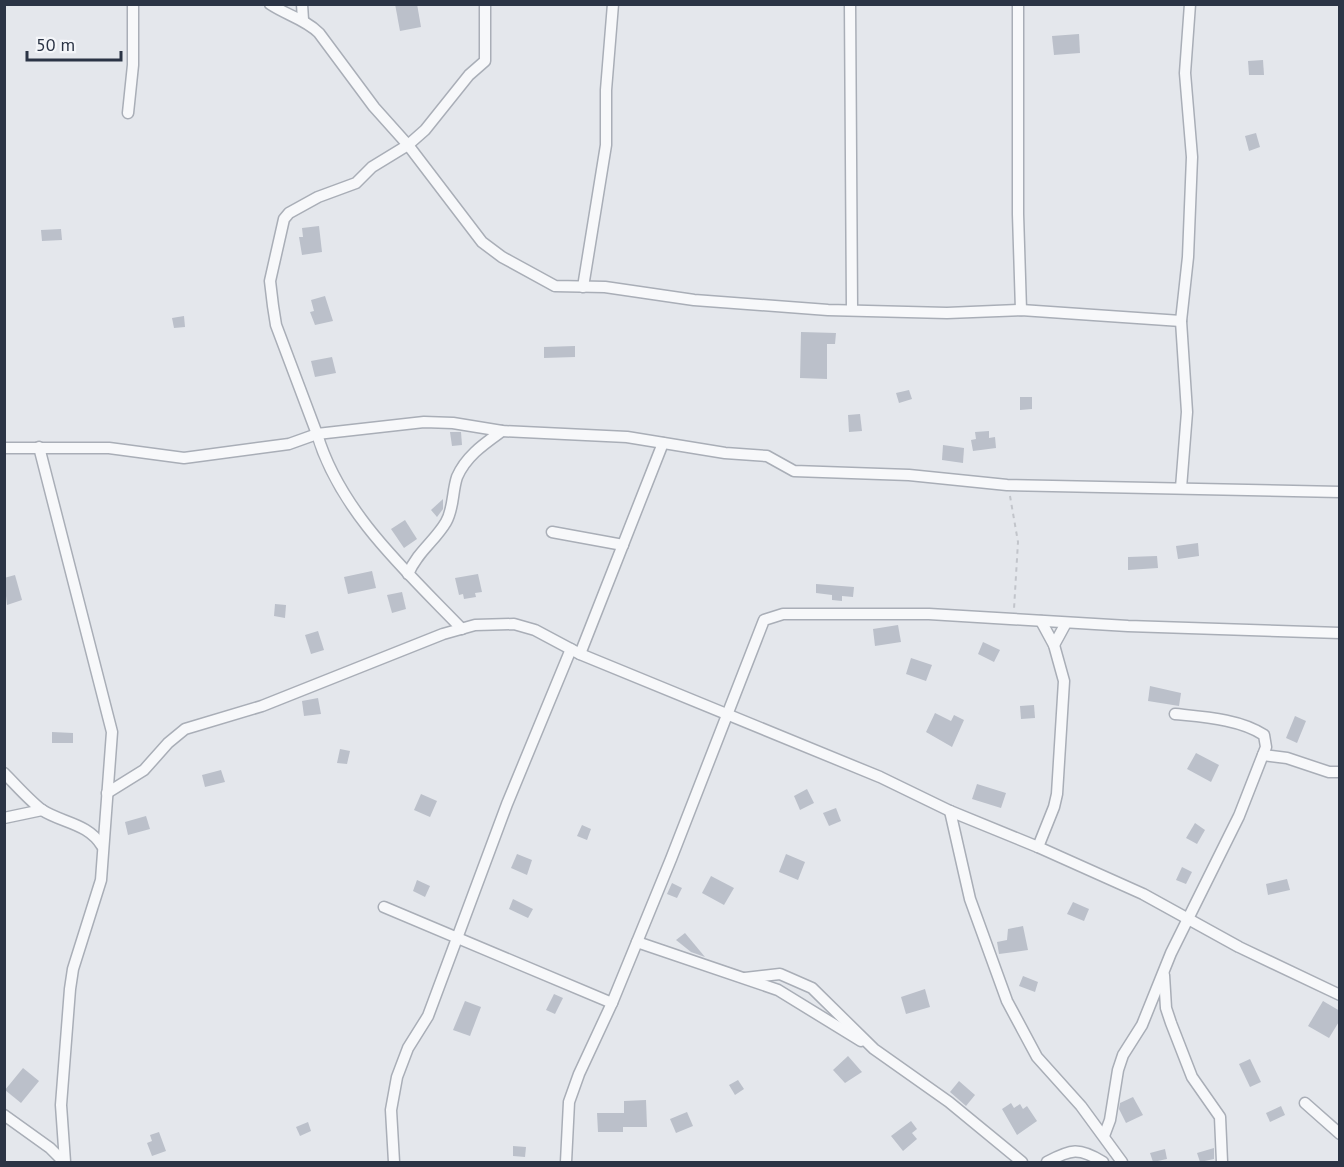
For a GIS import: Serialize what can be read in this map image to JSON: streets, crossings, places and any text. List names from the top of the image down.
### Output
{
  "scale_bar": "50 m"
}
